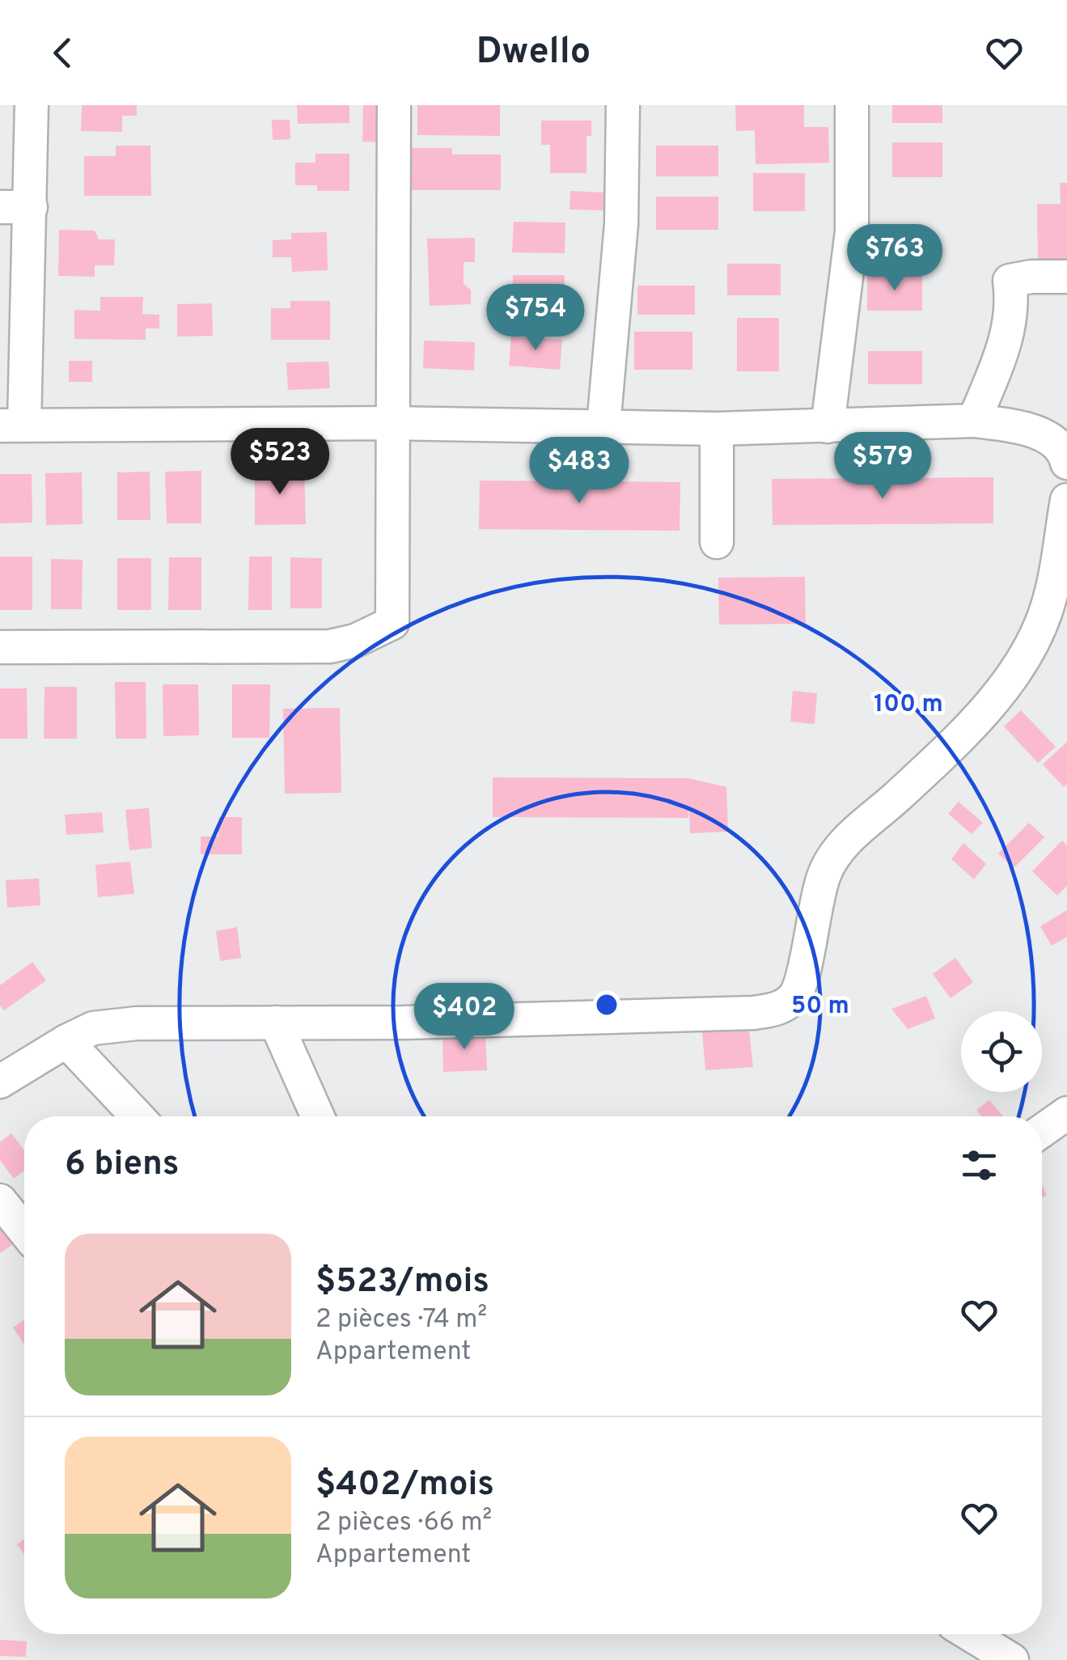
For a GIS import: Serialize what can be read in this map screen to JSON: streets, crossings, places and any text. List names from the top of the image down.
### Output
{
  "page": {
    "header": "Dwello",
    "price": [
      "$763",
      "$754",
      "$523",
      "$579",
      "$483",
      "$402"
    ],
    "heading": "6 biens",
    "list": [
      {
        "name": "$523/mois",
        "note": "2 pièces · 74 m² · Appartement"
      },
      {
        "name": "$402/mois",
        "note": "2 pièces · 66 m² · Appartement"
      }
    ]
  },
  "rings": ["100 m", "50 m"]
}
